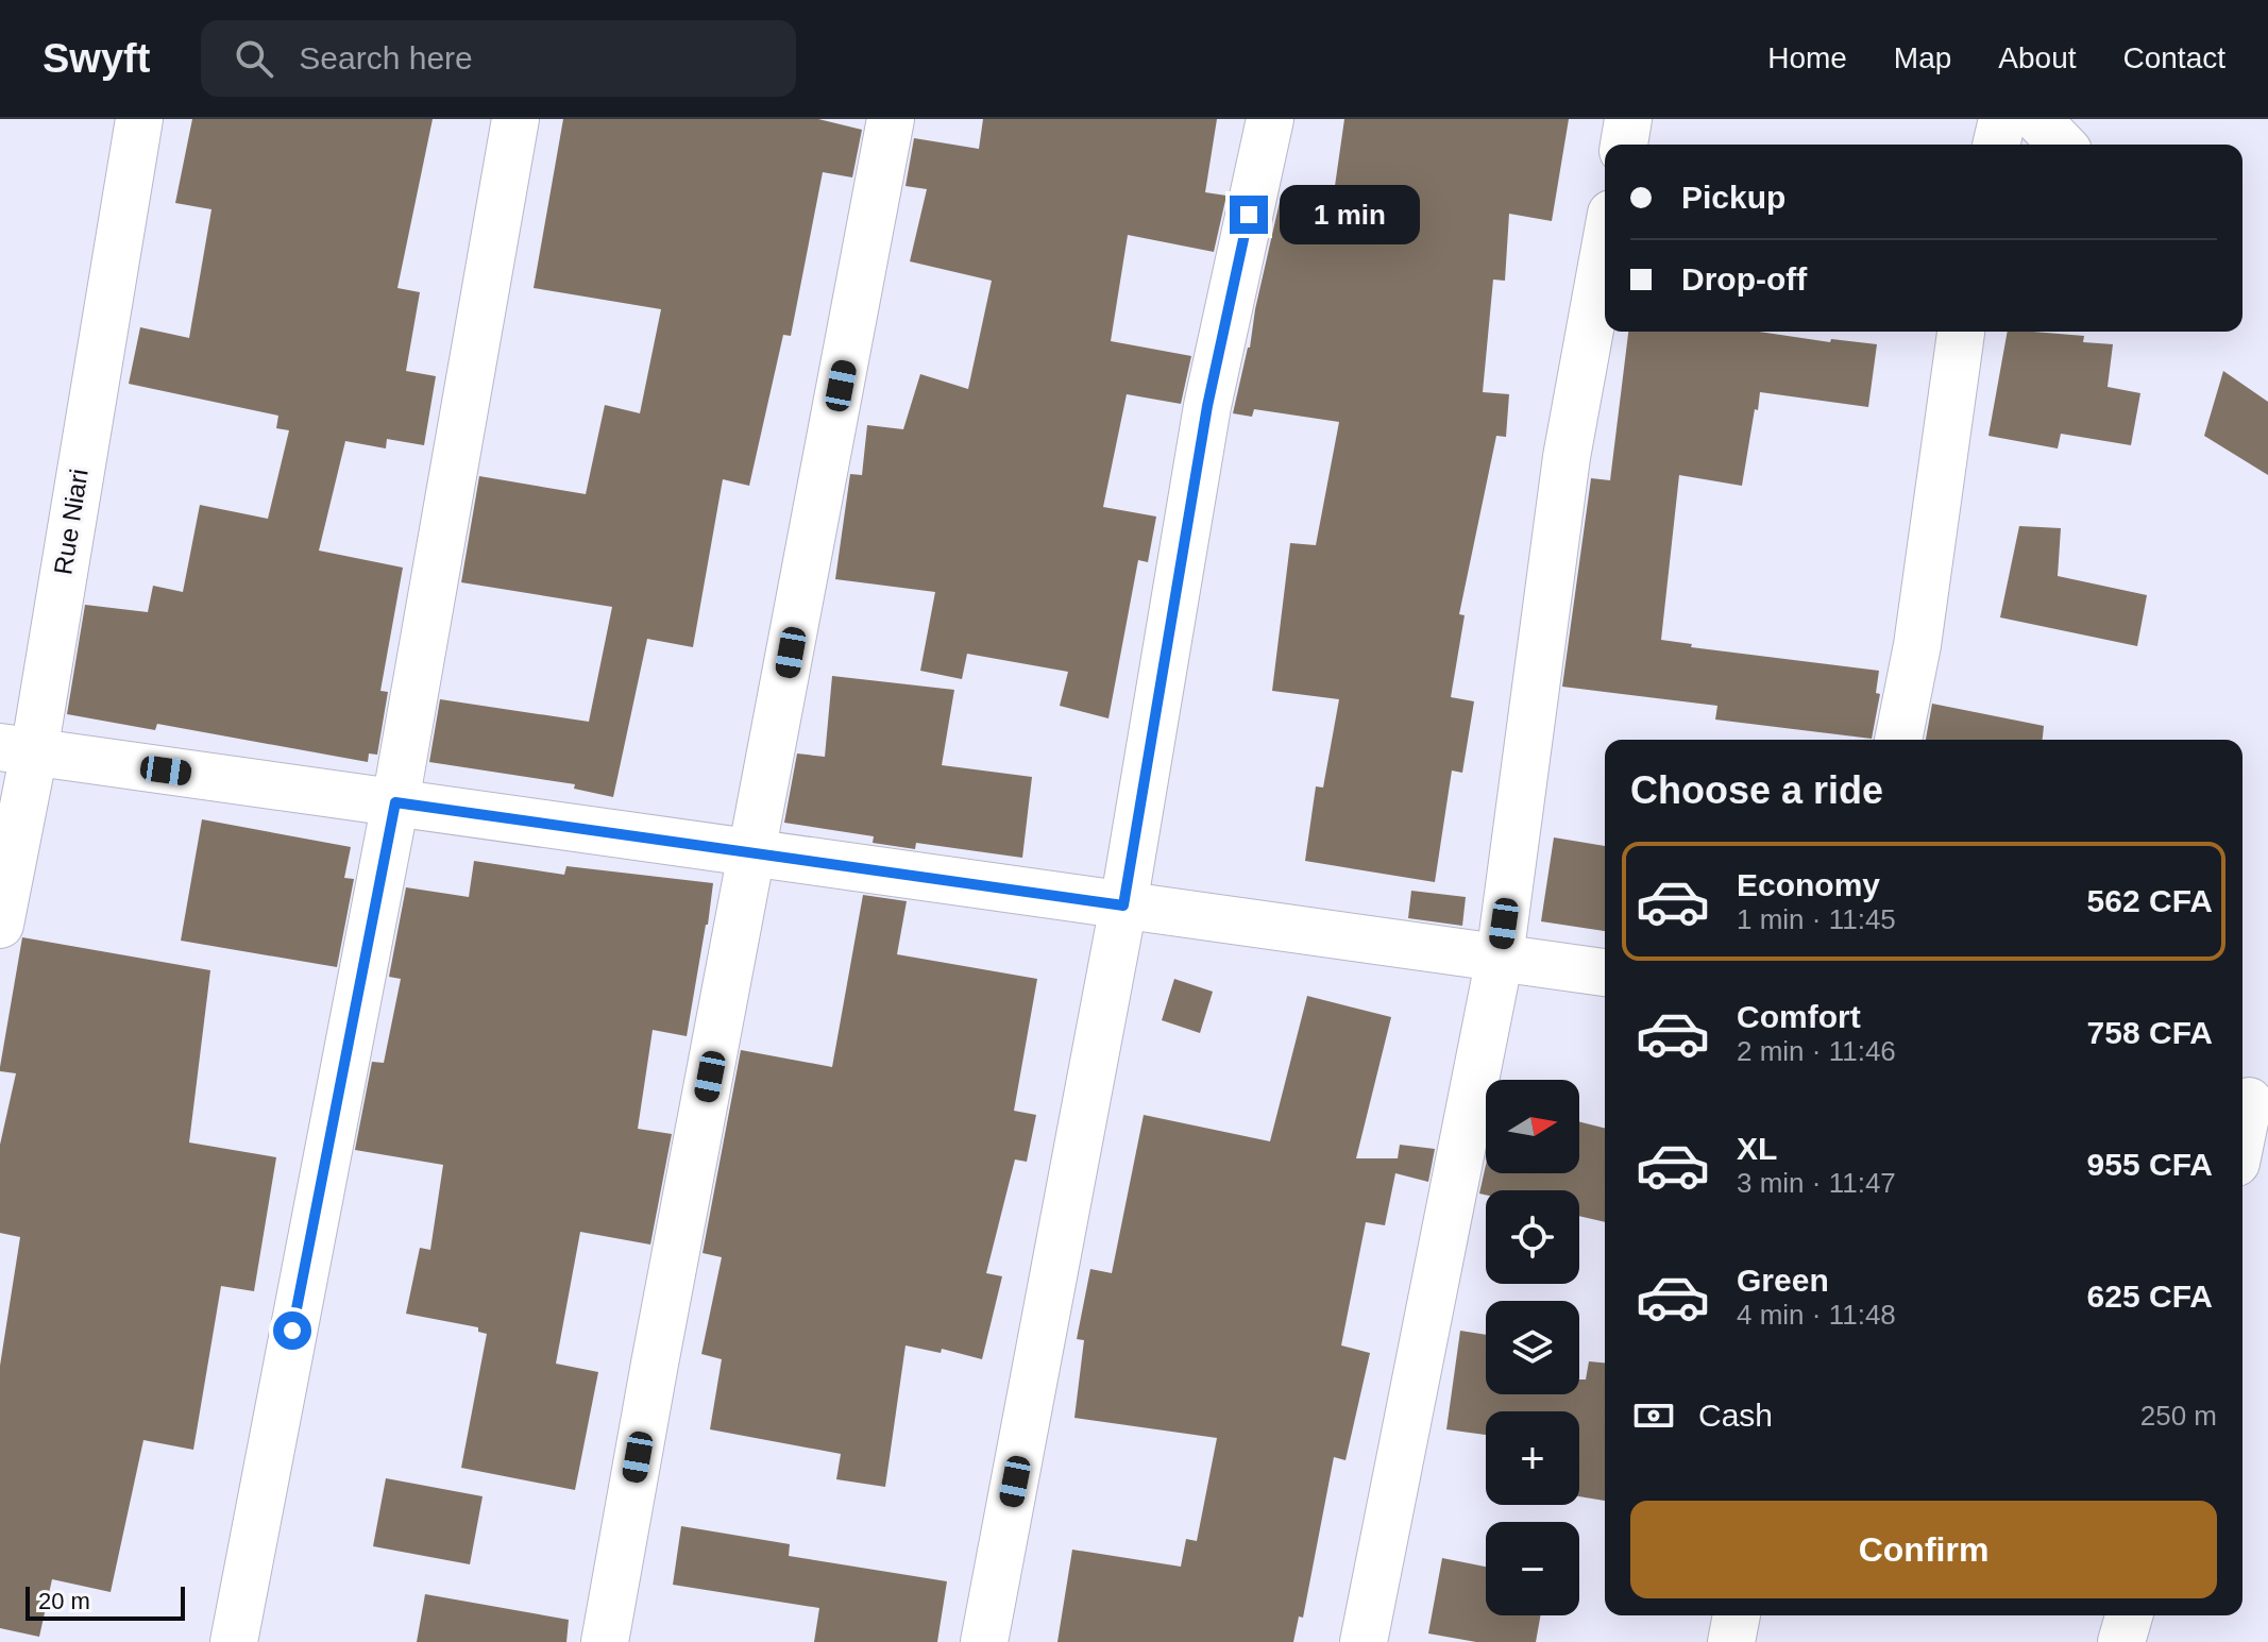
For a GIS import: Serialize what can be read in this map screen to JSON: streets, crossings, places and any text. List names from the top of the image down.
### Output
{
  "streets": {
    "street": ["Rue Niari"]
  },
  "scale_bar": "20 m",
  "north": "right",
  "page": {
    "header": "Swyft",
    "search": "Search here",
    "nav": [
      "Home",
      "Map",
      "About",
      "Contact"
    ],
    "banner": ["Pickup", "Drop-off"],
    "bubble": "1 min",
    "heading": "Choose a ride",
    "list": [
      {
        "name": "Economy",
        "note": "1 min · 11:45",
        "value": "562 CFA"
      },
      {
        "name": "Comfort",
        "note": "2 min · 11:46",
        "value": "758 CFA"
      },
      {
        "name": "XL",
        "note": "3 min · 11:47",
        "value": "955 CFA"
      },
      {
        "name": "Green",
        "note": "4 min · 11:48",
        "value": "625 CFA"
      }
    ],
    "map_buttons": ["+", "−"],
    "pay": ["Cash", "250 m"],
    "buttons": "Confirm",
    "scale": "20 m"
  }
}
